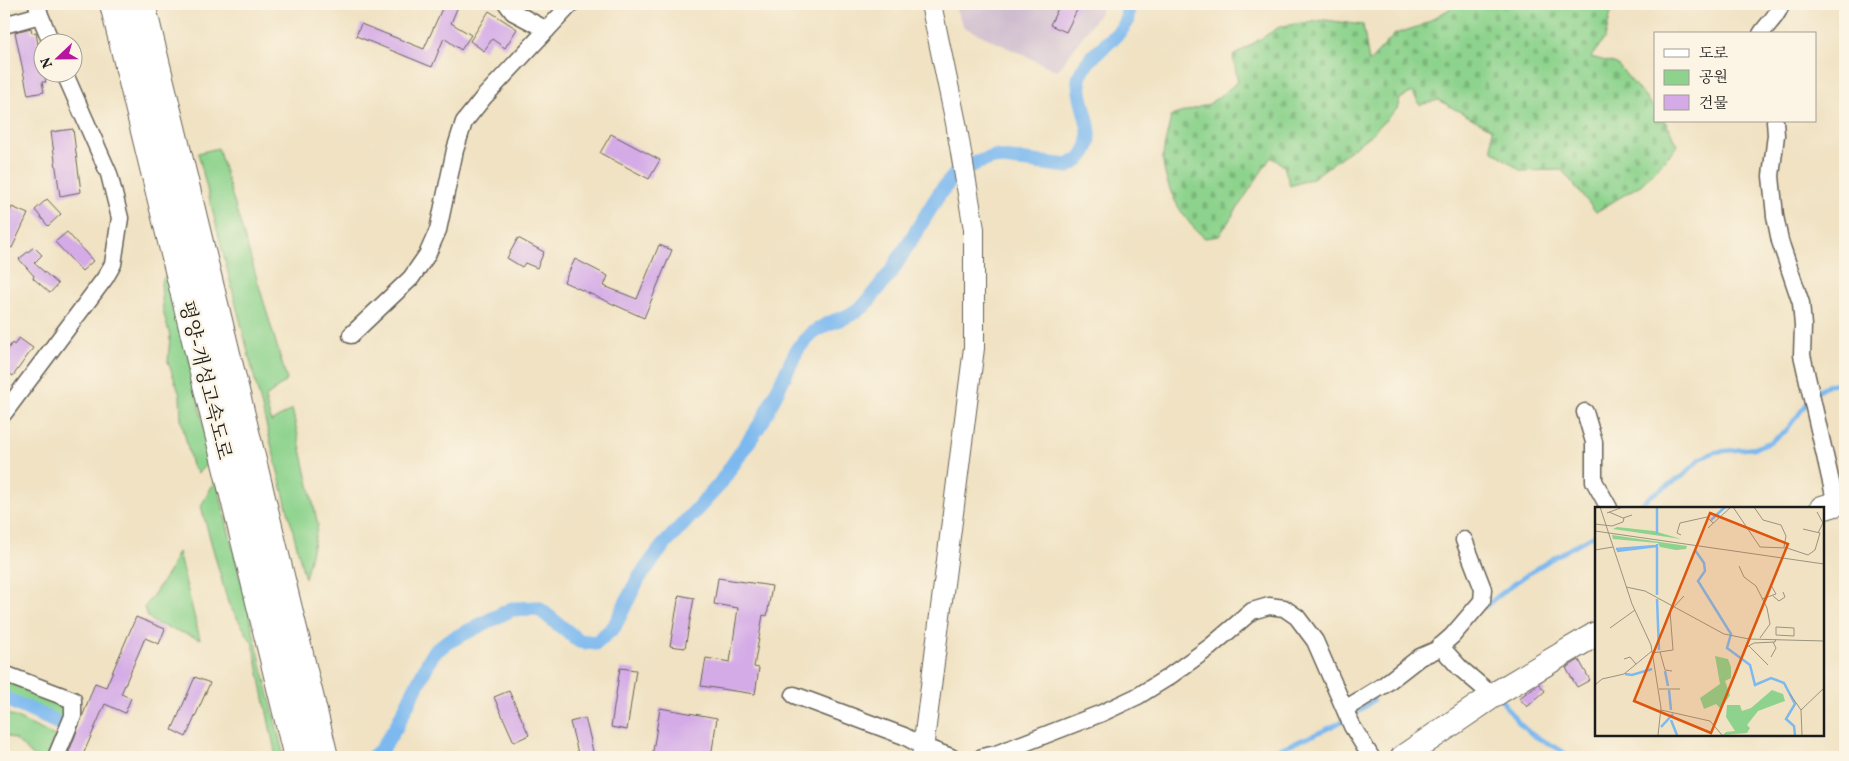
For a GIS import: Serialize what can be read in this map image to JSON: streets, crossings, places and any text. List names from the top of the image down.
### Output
{
  "streets": {
    "highway": ["평양-개성고속도로"]
  },
  "legend": ["도로", "공원", "건물"],
  "north": "left"
}
